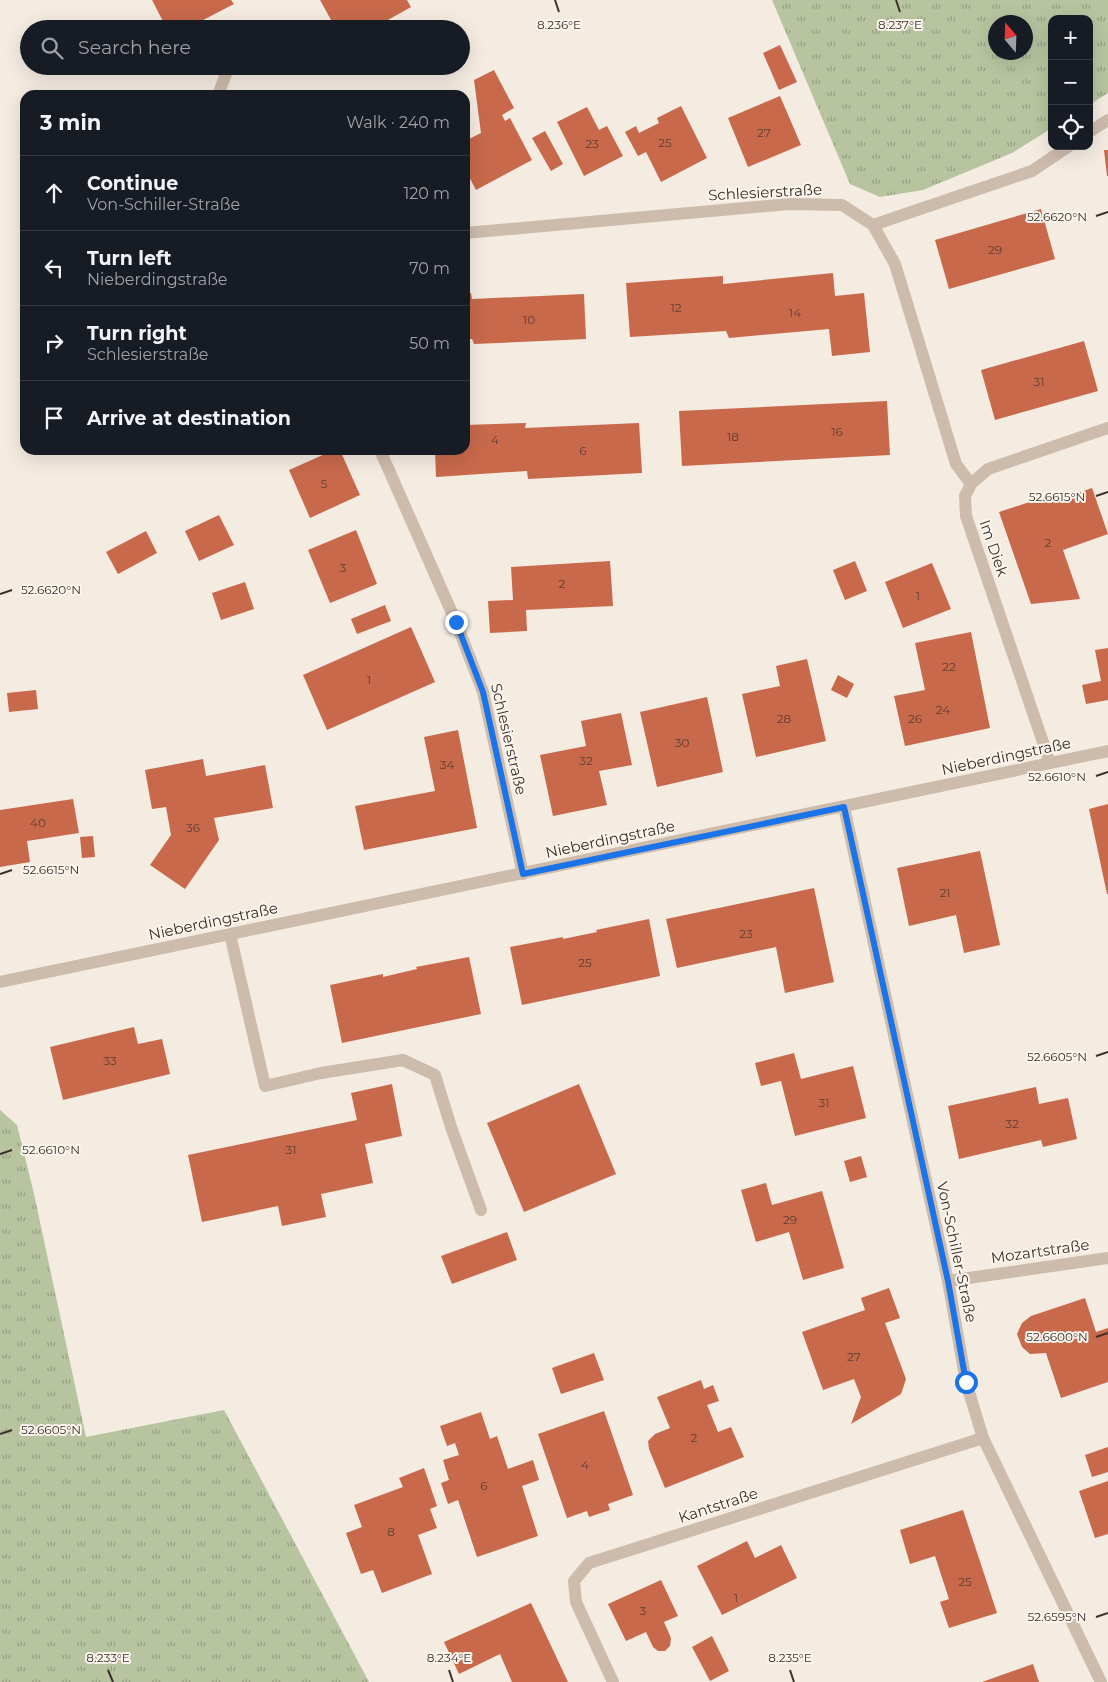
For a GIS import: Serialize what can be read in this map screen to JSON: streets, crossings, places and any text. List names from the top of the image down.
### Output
{
  "streets": {
    "street": [
      "Schlesierstraße",
      "Im Diek",
      "Nieberdingstraße",
      "Mozartstraße",
      "Von-Schiller-Straße",
      "Kantstraße"
    ]
  },
  "crossings": [
    ["Schlesierstraße", "Im Diek"],
    ["Schlesierstraße", "Nieberdingstraße"],
    ["Im Diek", "Nieberdingstraße"],
    ["Nieberdingstraße", "Von-Schiller-Straße"],
    ["Mozartstraße", "Von-Schiller-Straße"],
    ["Von-Schiller-Straße", "Kantstraße"]
  ],
  "house_numbers": [
    "27",
    "25",
    "23",
    "29",
    "12",
    "14",
    "10",
    "31",
    "16",
    "18",
    "4",
    "6",
    "5",
    "2",
    "3",
    "2",
    "1",
    "22",
    "1",
    "24",
    "28",
    "26",
    "30",
    "32",
    "34",
    "40",
    "36",
    "21",
    "23",
    "25",
    "33",
    "31",
    "32",
    "31",
    "29",
    "27",
    "2",
    "4",
    "6",
    "8",
    "25",
    "1",
    "3"
  ],
  "north": "top",
  "page": {
    "map_buttons": ["+", "−"],
    "search": "Search here",
    "heading": ["3 min", "Walk · 240 m"],
    "list": [
      ["Continue", "Von-Schiller-Straße", "120 m"],
      ["Turn left", "Nieberdingstraße", "70 m"],
      ["Turn right", "Schlesierstraße", "50 m"],
      "Arrive at destination"
    ]
  },
  "coordinates": [
    "8.236°E",
    "8.237°E",
    "52.6620°N",
    "52.6615°N",
    "52.6610°N",
    "52.6605°N",
    "52.6600°N",
    "52.6595°N",
    "8.233°E",
    "8.234°E",
    "8.235°E"
  ]
}
